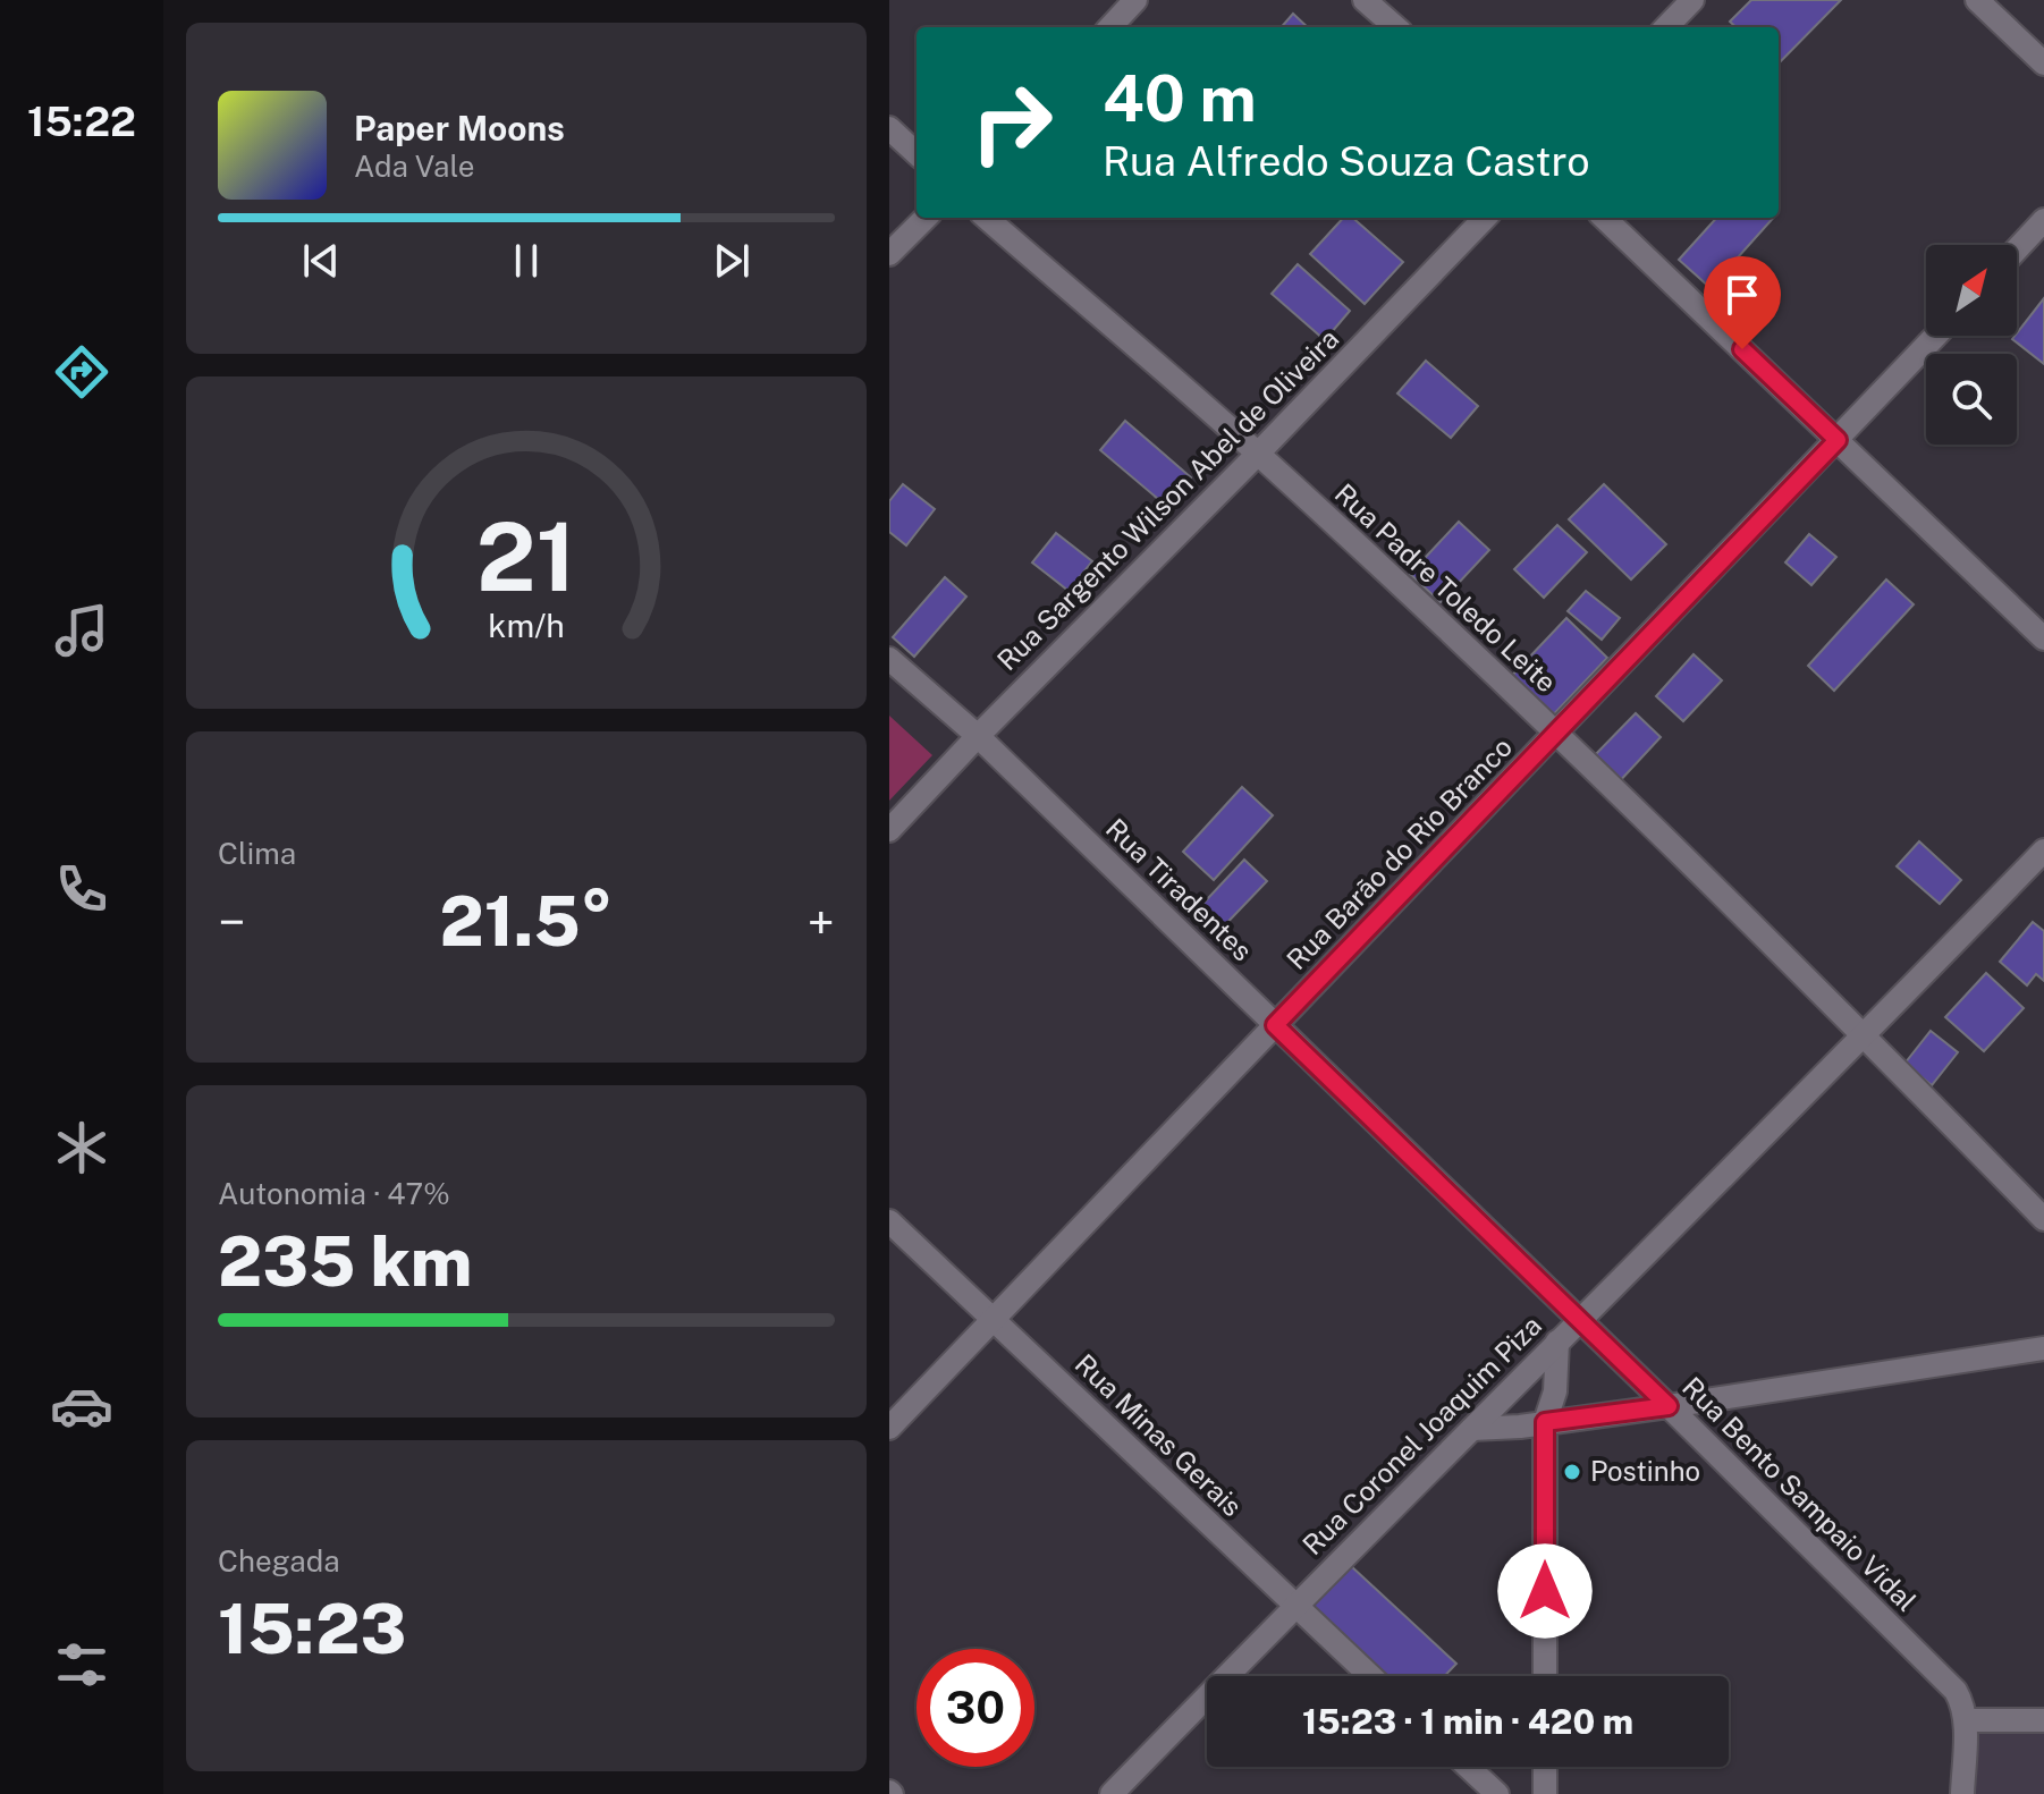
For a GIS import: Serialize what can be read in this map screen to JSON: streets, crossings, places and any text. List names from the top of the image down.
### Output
{
  "streets": {
    "street": [
      "Rua Sargento Wilson Abel de Oliveira",
      "Rua Padre Toledo Leite",
      "Rua Barão do Rio Branco",
      "Rua Tiradentes",
      "Rua Minas Gerais",
      "Rua Coronel Joaquim Piza",
      "Rua Bento Sampaio Vidal"
    ]
  },
  "crossings": [
    ["Rua Sargento Wilson Abel de Oliveira", "Rua Padre Toledo Leite"],
    ["Rua Sargento Wilson Abel de Oliveira", "Rua Tiradentes"],
    ["Rua Padre Toledo Leite", "Rua Barão do Rio Branco"],
    ["Rua Padre Toledo Leite", "Rua Coronel Joaquim Piza"],
    ["Rua Barão do Rio Branco", "Rua Tiradentes"],
    ["Rua Barão do Rio Branco", "Rua Minas Gerais"],
    ["Rua Tiradentes", "Rua Coronel Joaquim Piza"],
    ["Rua Tiradentes", "Rua Bento Sampaio Vidal"],
    ["Rua Minas Gerais", "Rua Coronel Joaquim Piza"],
    ["Rua Coronel Joaquim Piza", "Rua Bento Sampaio Vidal"]
  ],
  "places": ["Postinho"],
  "north": "top right",
  "page": {
    "tabs": "15:22",
    "turn": ["40 m", "Rua Alfredo Souza Castro"],
    "song": ["Paper Moons", "Ada Vale"],
    "tile": [
      "Clima",
      ["Autonomia · 47%", "235 km"],
      ["Chegada", "15:23"]
    ],
    "heat": ["−", "21.5°", "+"],
    "limit": "30",
    "trip": "15:23 · 1 min · 420 m",
    "gauge": ["21", "km/h"]
  }
}
